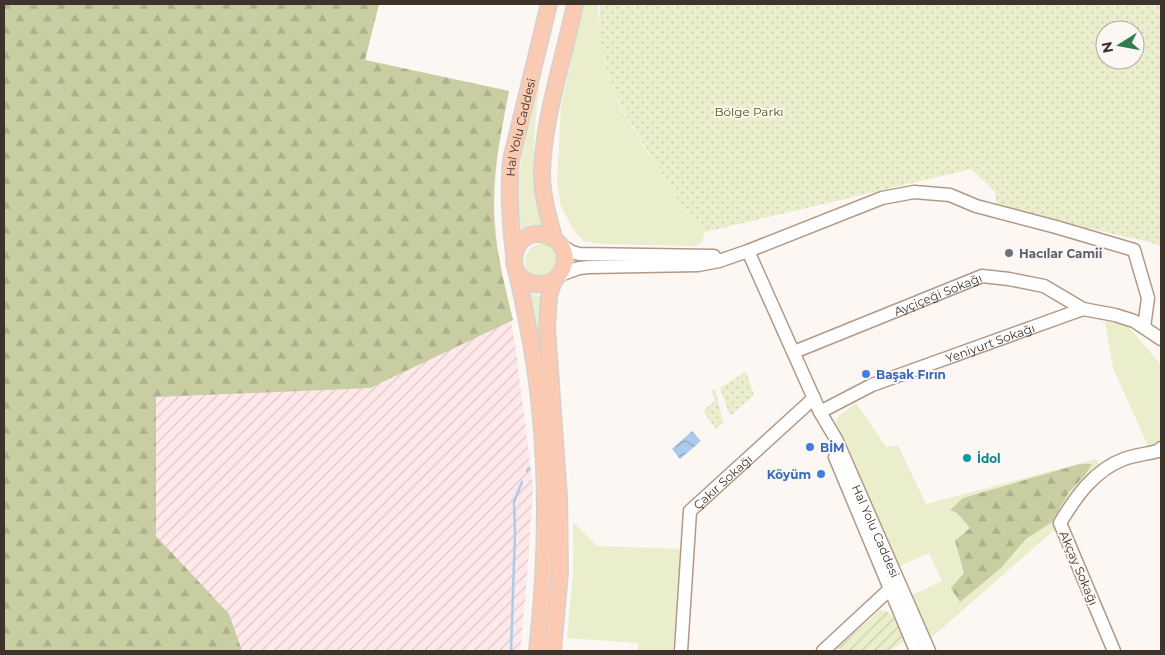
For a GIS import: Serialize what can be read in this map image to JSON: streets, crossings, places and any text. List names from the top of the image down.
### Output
{
  "streets": {
    "main road": ["Hal Yolu Caddesi"],
    "street": [
      "Ayçiçeği Sokağı",
      "Yeniyurt Sokağı",
      "Çakır Sokağı",
      "Akçay Sokağı"
    ]
  },
  "crossings": [
    ["Hal Yolu Caddesi", "Ayçiçeği Sokağı"],
    ["Hal Yolu Caddesi", "Yeniyurt Sokağı"],
    ["Hal Yolu Caddesi", "Çakır Sokağı"],
    ["Ayçiçeği Sokağı", "Yeniyurt Sokağı"]
  ],
  "parks": ["Bölge Parkı"],
  "places": [
    "Hacılar Camii",
    "Başak Fırın",
    "BİM",
    "İdol",
    "Köyüm"
  ],
  "north": "left"
}
